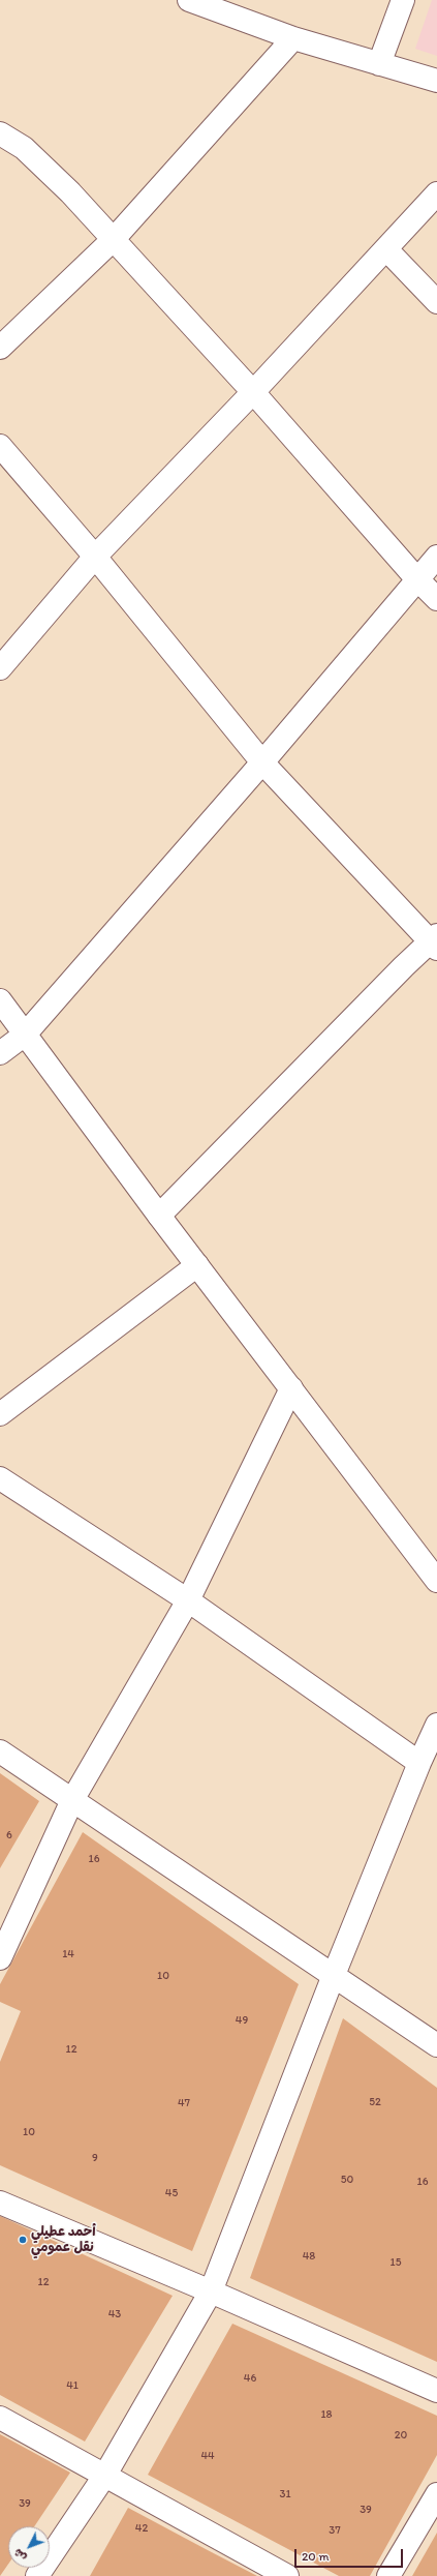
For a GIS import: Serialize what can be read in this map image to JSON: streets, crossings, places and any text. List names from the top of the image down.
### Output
{
  "places": ["أحمد عطيلي نقل عمومي"],
  "house_numbers": [
    "6",
    "16",
    "14",
    "10",
    "49",
    "12",
    "52",
    "47",
    "10",
    "9",
    "50",
    "16",
    "45",
    "48",
    "15",
    "12",
    "43",
    "46",
    "41",
    "18",
    "20",
    "44",
    "31",
    "39",
    "39",
    "42",
    "37"
  ],
  "scale_bar": "20 m",
  "north": "bottom left"
}
